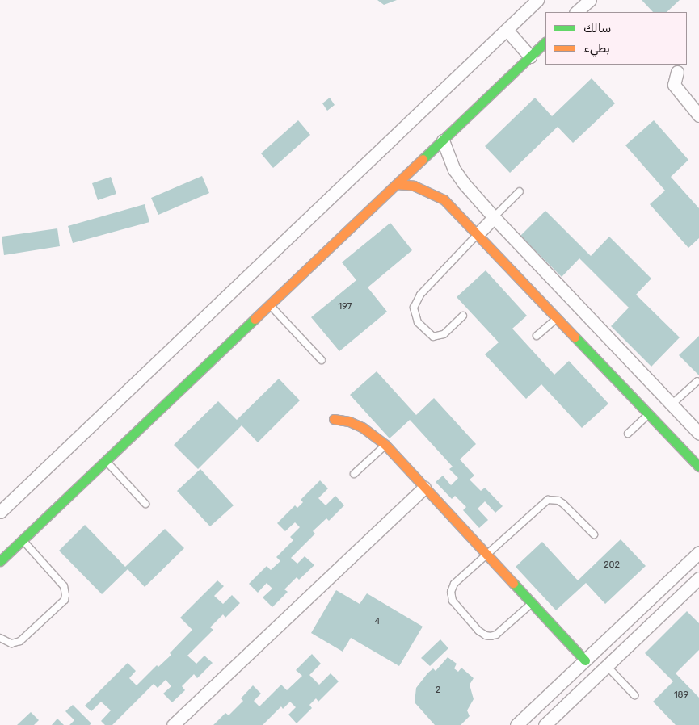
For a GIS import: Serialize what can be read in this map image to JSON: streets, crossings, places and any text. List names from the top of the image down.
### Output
{
  "house_numbers": [
    "197",
    "202",
    "4",
    "2",
    "189"
  ],
  "legend": ["سالك", "بطيء"]
}
